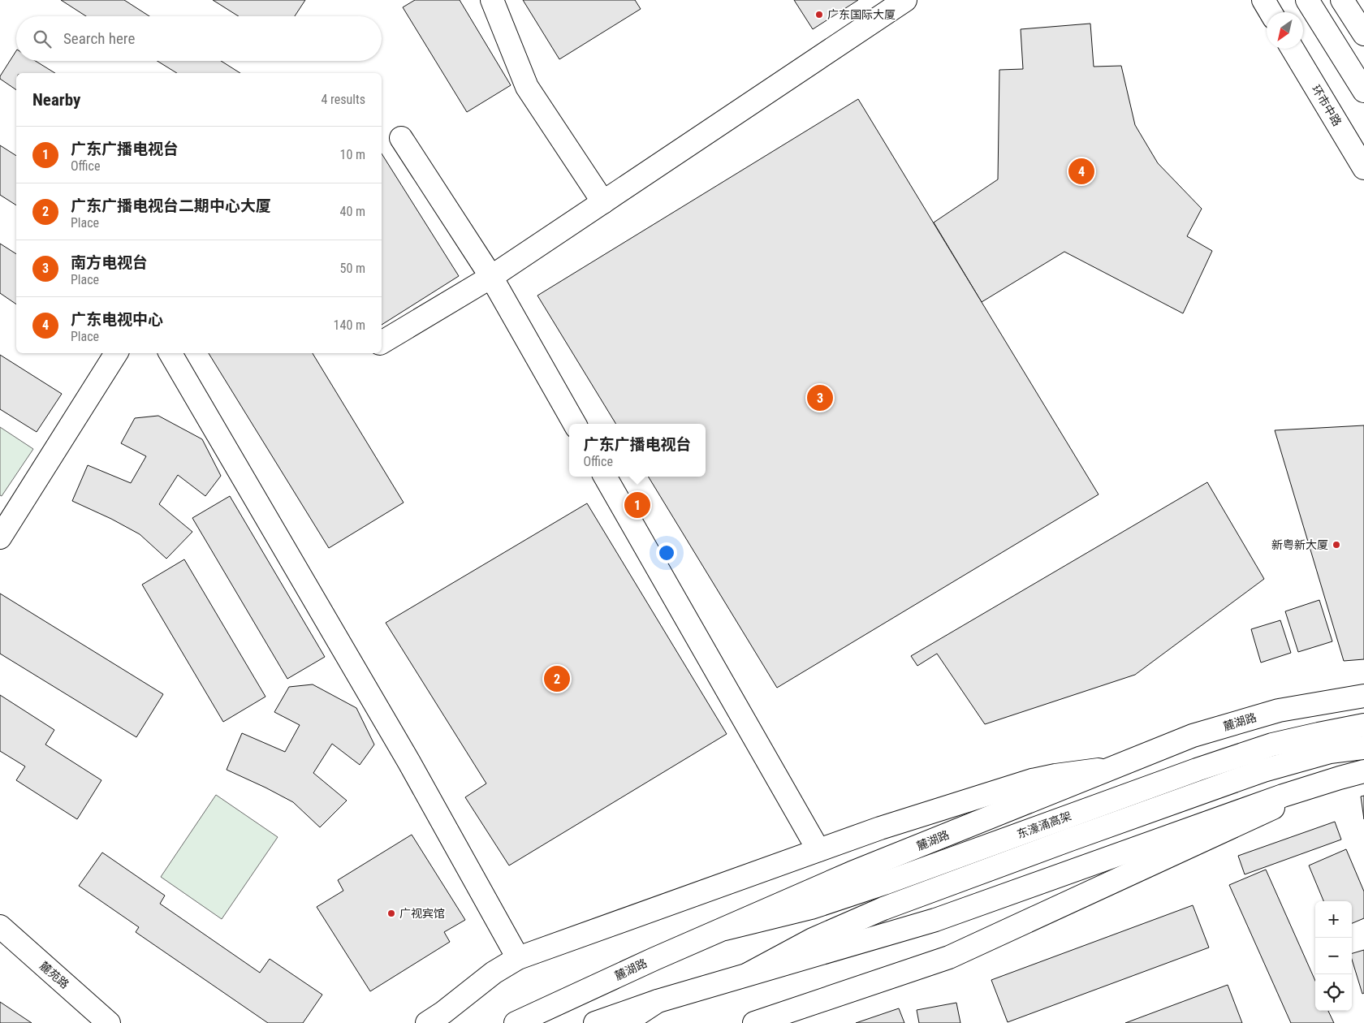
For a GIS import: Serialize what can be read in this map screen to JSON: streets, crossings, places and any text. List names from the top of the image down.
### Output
{
  "streets": {
    "main road": [
      "环市中路",
      "麓湖路",
      "东濠涌高架",
      "麓苑路"
    ]
  },
  "crossings": [
    ["麓湖路", "东濠涌高架"]
  ],
  "places": ["广东国际大厦", "新粤新大厦", "广视宾馆"],
  "north": "bottom left",
  "page": {
    "search": "Search here",
    "heading": ["Nearby", "4 results"],
    "list": [
      {
        "mark": "1",
        "name": "广东广播电视台",
        "note": "Office",
        "value": "10 m"
      },
      {
        "mark": "2",
        "name": "广东广播电视台二期中心大厦",
        "note": "Place",
        "value": "40 m"
      },
      {
        "mark": "3",
        "name": "南方电视台",
        "note": "Place",
        "value": "50 m"
      },
      {
        "mark": "4",
        "name": "广东电视中心",
        "note": "Place",
        "value": "140 m"
      }
    ],
    "pins": [
      "4",
      "3",
      "1",
      "2"
    ],
    "popup": ["广东广播电视台", "Office"],
    "map_buttons": ["+", "−"]
  }
}
